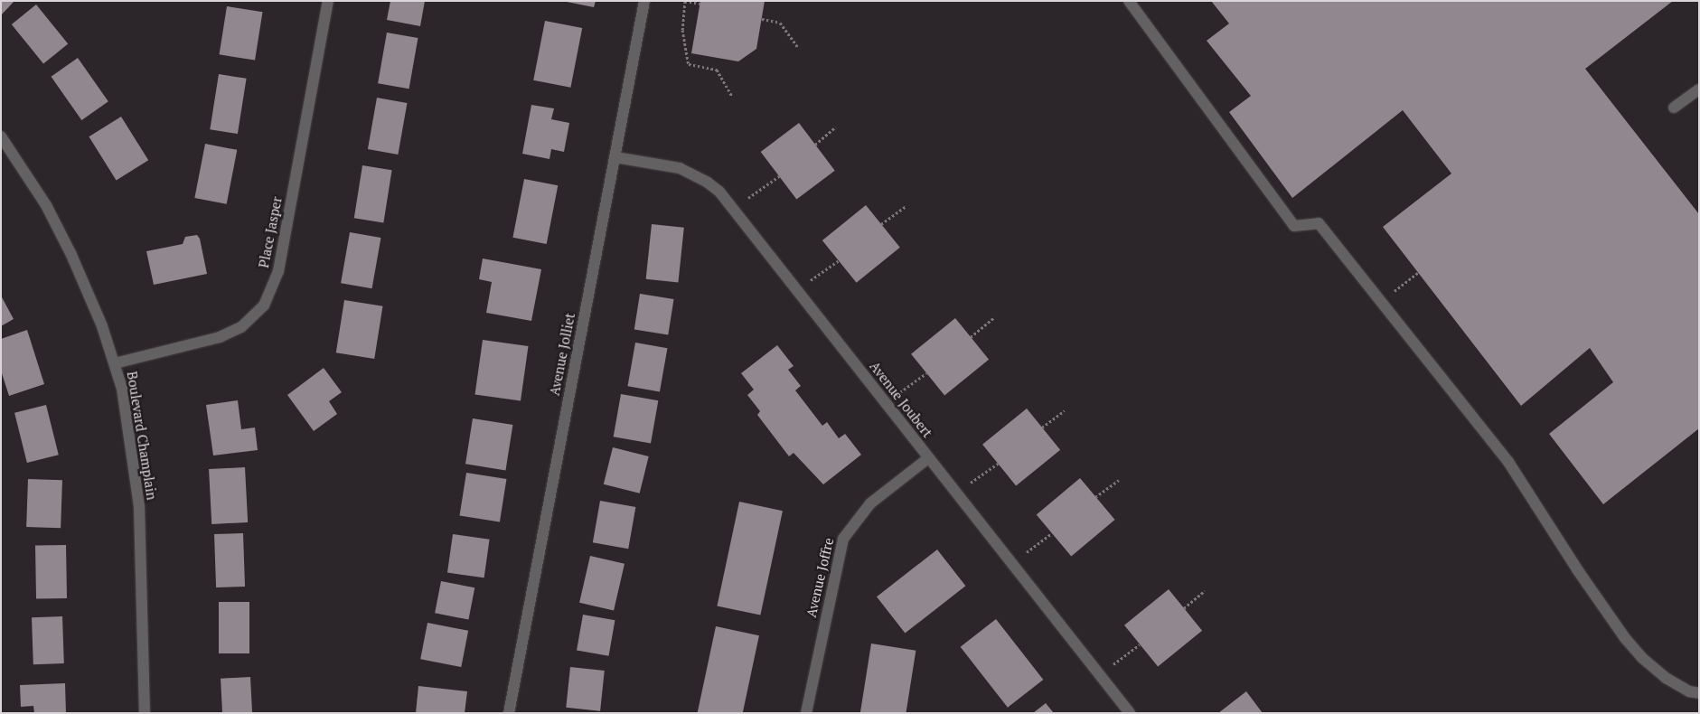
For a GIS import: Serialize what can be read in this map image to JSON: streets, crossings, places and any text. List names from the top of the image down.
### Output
{
  "streets": {
    "street": [
      "Place Jasper",
      "Avenue Jolliet",
      "Avenue Joubert",
      "Boulevard Champlain",
      "Avenue Joffre"
    ]
  },
  "crossings": [
    ["Place Jasper", "Boulevard Champlain"],
    ["Avenue Jolliet", "Avenue Joubert"],
    ["Avenue Joubert", "Avenue Joffre"]
  ]
}
